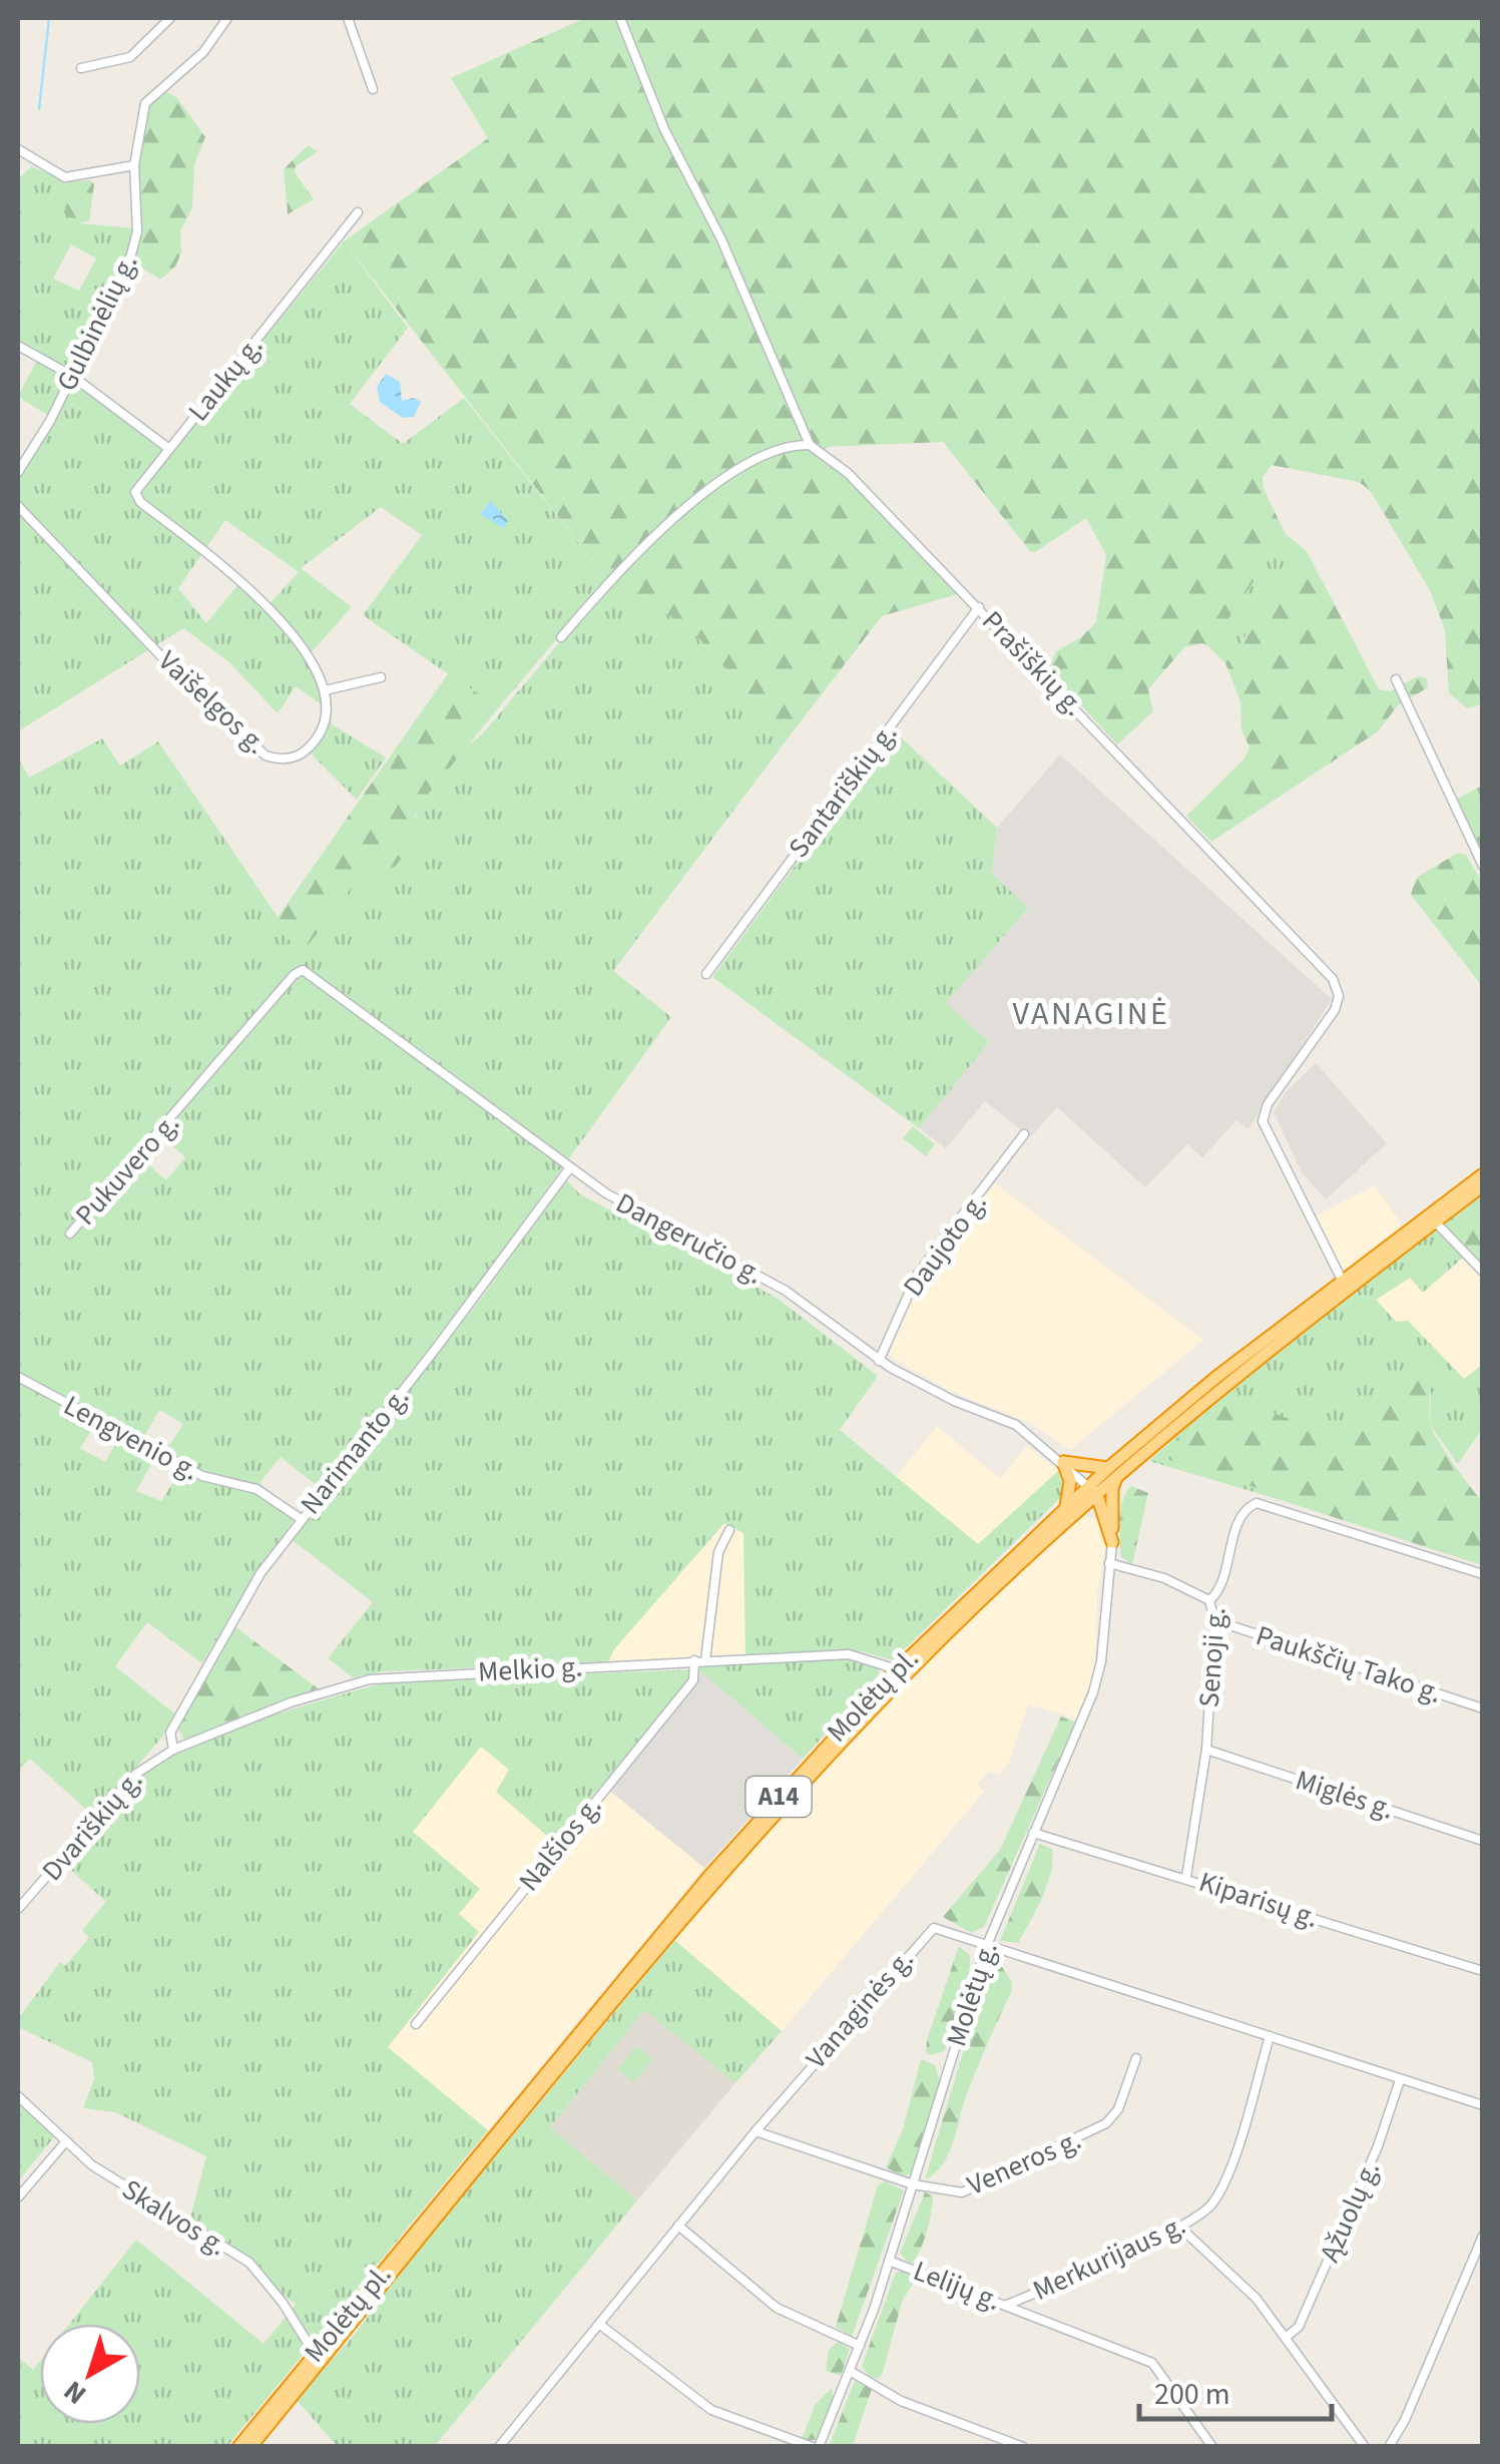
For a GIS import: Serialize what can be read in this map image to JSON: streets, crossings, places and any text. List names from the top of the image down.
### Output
{
  "streets": {
    "highway": ["Molėtų pl.", "A14"],
    "street": [
      "Gulbinėlių g.",
      "Laukų g.",
      "Prašiškių g.",
      "Vaišelgos g.",
      "Santariškių g.",
      "Pukuvero g.",
      "Dangeručio g.",
      "Daujoto g.",
      "Lengvenio g.",
      "Narimanto g.",
      "Senoji g.",
      "Paukščių Tako g.",
      "Melkio g.",
      "Miglės g.",
      "Dvariškių g.",
      "Nalšios g.",
      "Kiparisų g.",
      "Molėtų g.",
      "Vanaginės g.",
      "Veneros g.",
      "Ąžuolų g.",
      "Skalvos g.",
      "Merkurijaus g.",
      "Lelijų g."
    ]
  },
  "crossings": [
    ["Gulbinėlių g.", "Laukų g."],
    ["Prašiškių g.", "Santariškių g."],
    ["Pukuvero g.", "Dangeručio g."],
    ["Dangeručio g.", "Daujoto g."],
    ["Dangeručio g.", "Narimanto g."],
    ["Dangeručio g.", "Molėtų pl."],
    ["Lengvenio g.", "Narimanto g."],
    ["Narimanto g.", "Melkio g."],
    ["Narimanto g.", "Dvariškių g."],
    ["Senoji g.", "Paukščių Tako g."],
    ["Senoji g.", "Miglės g."],
    ["Senoji g.", "Kiparisų g."],
    ["Melkio g.", "Molėtų pl."],
    ["Melkio g.", "Dvariškių g."],
    ["Melkio g.", "Nalšios g."],
    ["Molėtų pl.", "Skalvos g."],
    ["Kiparisų g.", "Molėtų g."],
    ["Molėtų g.", "Vanaginės g."],
    ["Molėtų g.", "Veneros g."],
    ["Molėtų g.", "Lelijų g."],
    ["Vanaginės g.", "Veneros g."],
    ["Vanaginės g.", "Ąžuolų g."],
    ["Vanaginės g.", "Merkurijaus g."],
    ["Merkurijaus g.", "Lelijų g."]
  ],
  "districts": ["VANAGINĖ"],
  "scale_bar": "200 m",
  "north": "bottom left"
}
